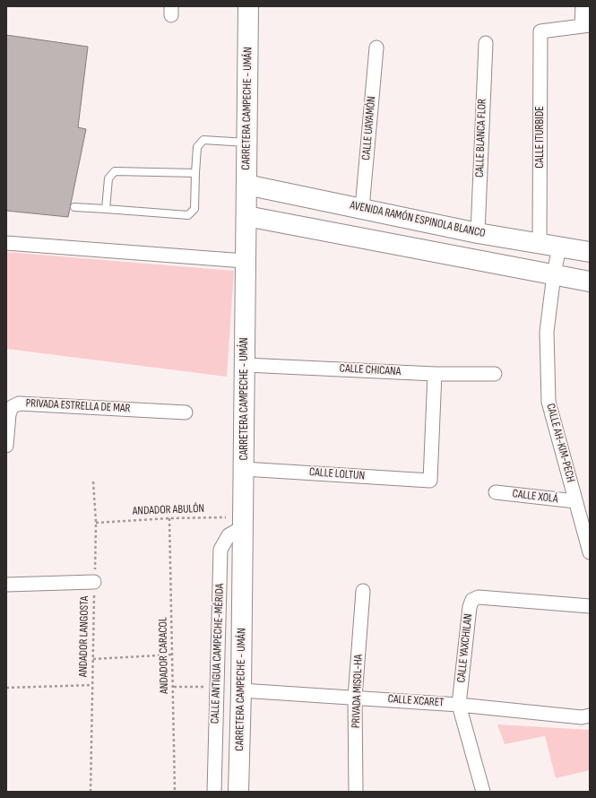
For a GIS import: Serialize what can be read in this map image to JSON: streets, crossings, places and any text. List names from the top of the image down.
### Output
{
  "streets": {
    "main road": ["CARRETERA CAMPECHE - UMÁN", "AVENIDA RAMÓN ESPINOLA BLANCO"],
    "street": [
      "CALLE UAYAMÓN",
      "CALLE ITURBIDE",
      "CALLE BLANCA FLOR",
      "CALLE CHICANA",
      "PRIVADA ESTRELLA DE MAR",
      "CALLE AH-KIM-PECH",
      "CALLE LOLTUN",
      "CALLE XOLÁ",
      "CALLE YAXCHILAN",
      "CALLE ANTIGUA CAMPECHE-MÉRIDA",
      "PRIVADA MISOL-HA",
      "CALLE XCARET"
    ],
    "path": ["ANDADOR ABULÓN", "ANDADOR LANGOSTA", "ANDADOR CARACOL"]
  },
  "crossings": [
    ["CARRETERA CAMPECHE - UMÁN", "AVENIDA RAMÓN ESPINOLA BLANCO"],
    ["CARRETERA CAMPECHE - UMÁN", "CALLE CHICANA"],
    ["CARRETERA CAMPECHE - UMÁN", "CALLE LOLTUN"],
    ["CARRETERA CAMPECHE - UMÁN", "ANDADOR ABULÓN"],
    ["CARRETERA CAMPECHE - UMÁN", "CALLE ANTIGUA CAMPECHE-MÉRIDA"],
    ["CARRETERA CAMPECHE - UMÁN", "CALLE XCARET"],
    ["CALLE UAYAMÓN", "AVENIDA RAMÓN ESPINOLA BLANCO"],
    ["CALLE ITURBIDE", "AVENIDA RAMÓN ESPINOLA BLANCO"],
    ["CALLE BLANCA FLOR", "AVENIDA RAMÓN ESPINOLA BLANCO"],
    ["AVENIDA RAMÓN ESPINOLA BLANCO", "CALLE AH-KIM-PECH"],
    ["CALLE CHICANA", "CALLE LOLTUN"],
    ["CALLE AH-KIM-PECH", "CALLE XOLÁ"],
    ["ANDADOR ABULÓN", "ANDADOR LANGOSTA"],
    ["ANDADOR ABULÓN", "CALLE ANTIGUA CAMPECHE-MÉRIDA"],
    ["ANDADOR ABULÓN", "ANDADOR CARACOL"],
    ["CALLE YAXCHILAN", "CALLE XCARET"],
    ["PRIVADA MISOL-HA", "CALLE XCARET"]
  ]
}
